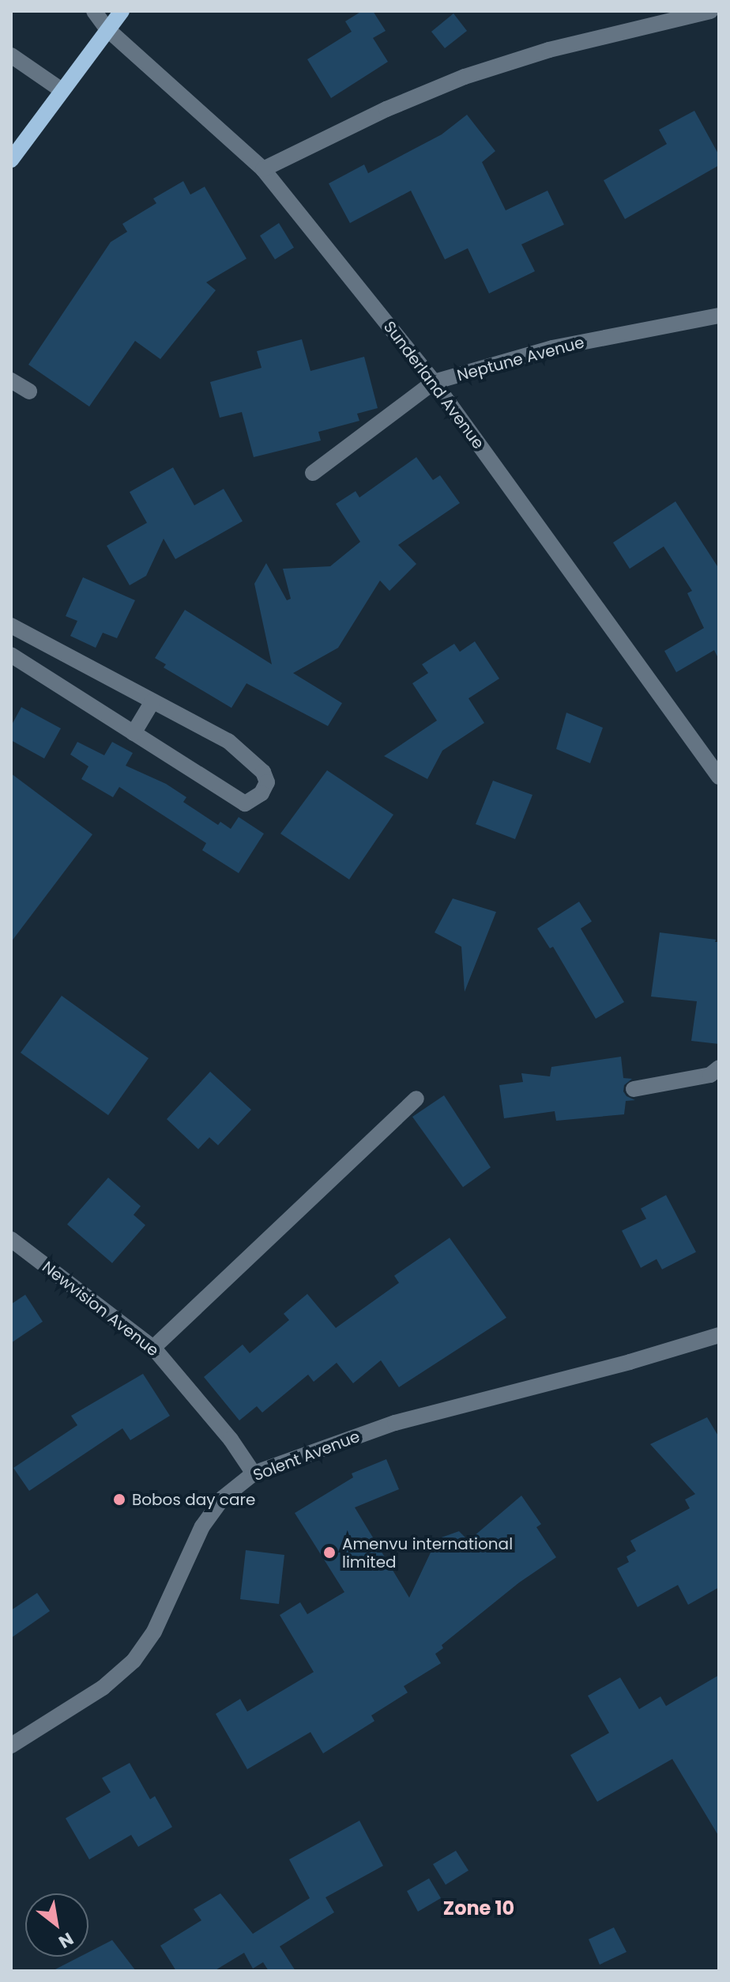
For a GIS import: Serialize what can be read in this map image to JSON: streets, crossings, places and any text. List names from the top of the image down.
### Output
{
  "streets": {
    "street": [
      "Neptune Avenue",
      "Sunderland Avenue",
      "Newvision Avenue",
      "Solent Avenue"
    ]
  },
  "crossings": [
    ["Neptune Avenue", "Sunderland Avenue"],
    ["Newvision Avenue", "Solent Avenue"]
  ],
  "districts": ["Zone 10"],
  "places": ["Bobos day care", "Amenvu international limited"],
  "north": "bottom right"
}
